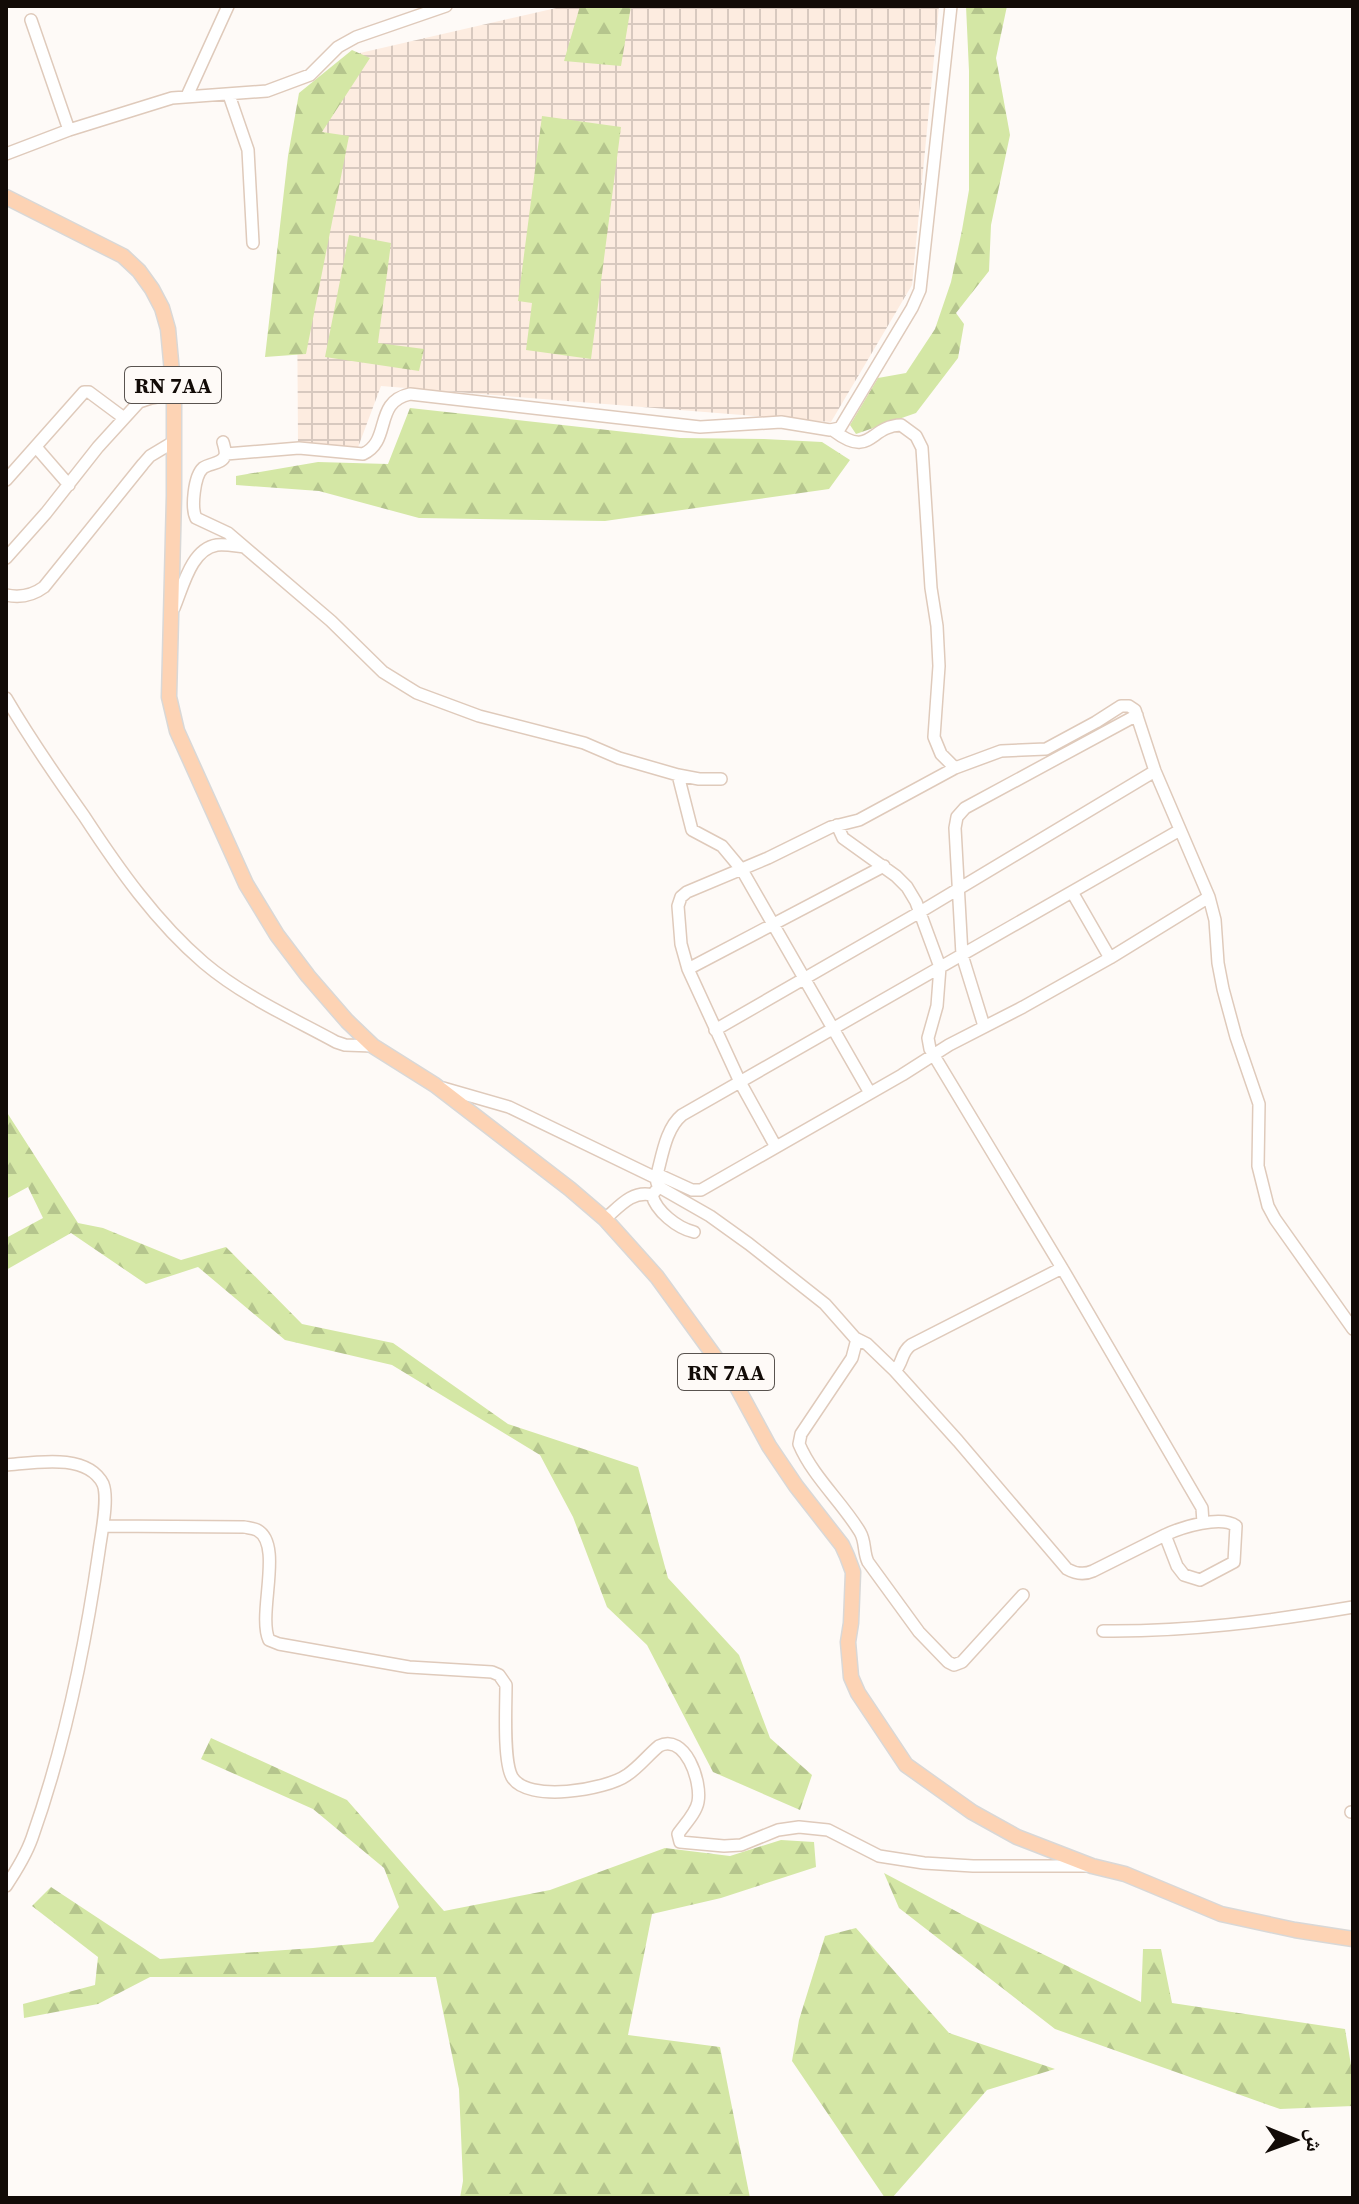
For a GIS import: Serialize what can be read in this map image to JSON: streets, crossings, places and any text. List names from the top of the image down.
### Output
{
  "streets": {
    "main road": ["RN 7AA"]
  },
  "north": "right"
}
